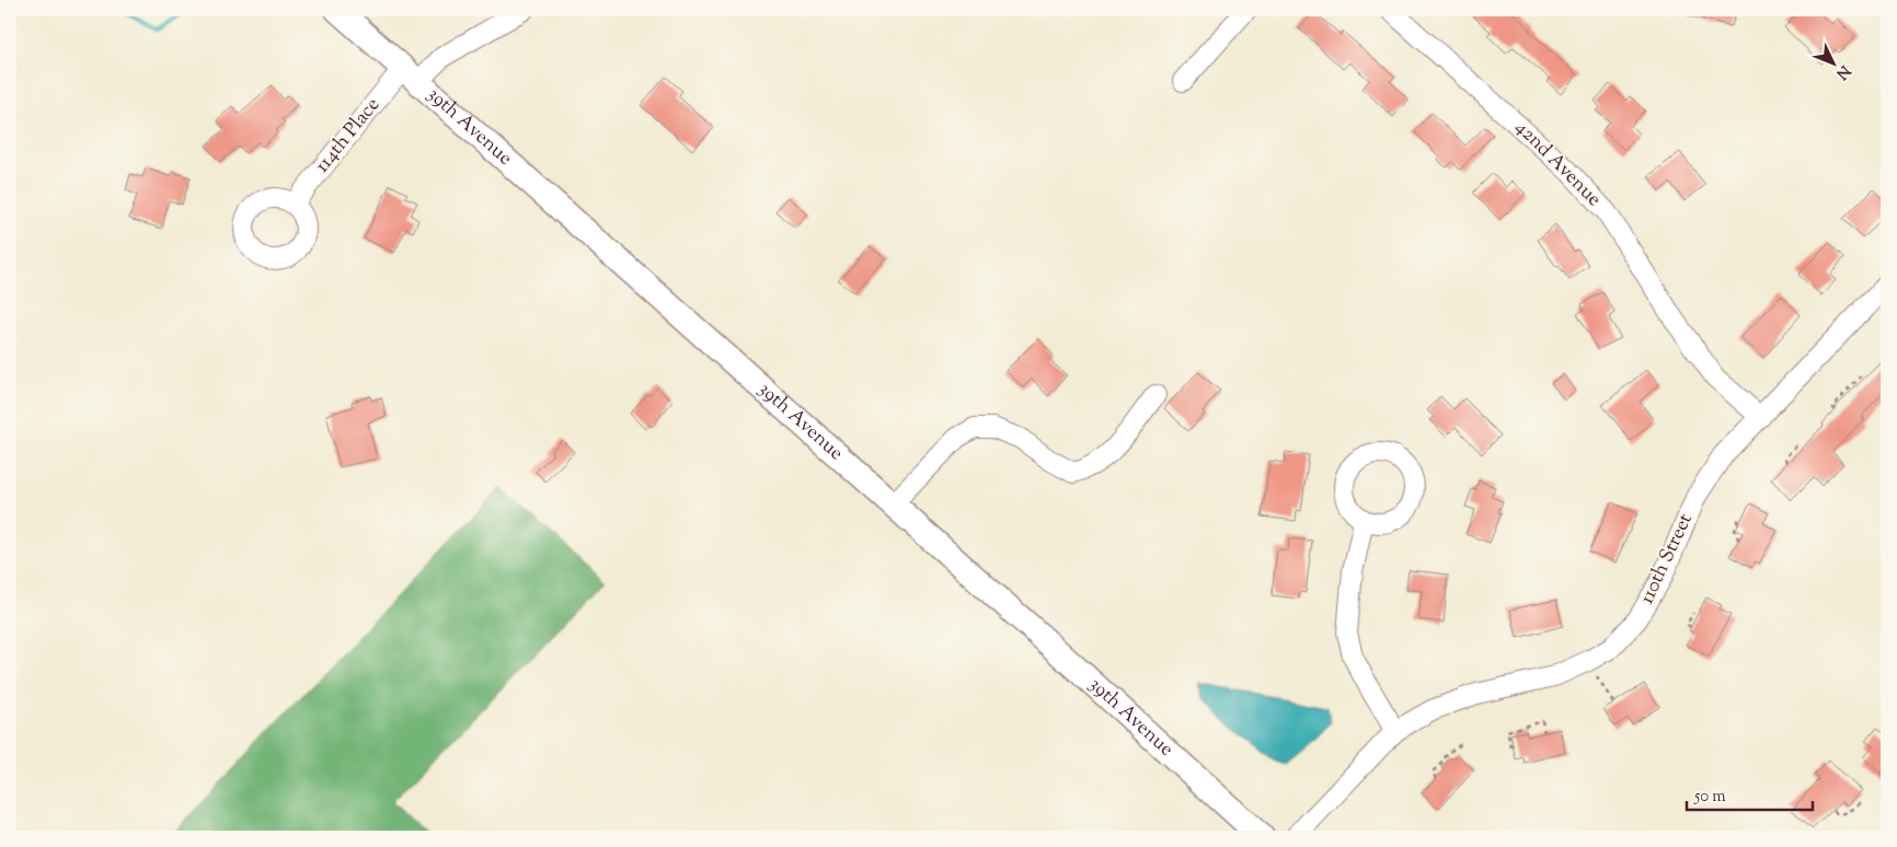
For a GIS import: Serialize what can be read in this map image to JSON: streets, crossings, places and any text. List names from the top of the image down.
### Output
{
  "streets": {
    "main road": ["39th Avenue"],
    "street": ["114th Place", "42nd Avenue", "110th Street"]
  },
  "crossings": [
    ["39th Avenue", "114th Place"],
    ["42nd Avenue", "110th Street"]
  ],
  "scale_bar": "50 m",
  "north": "bottom right"
}
